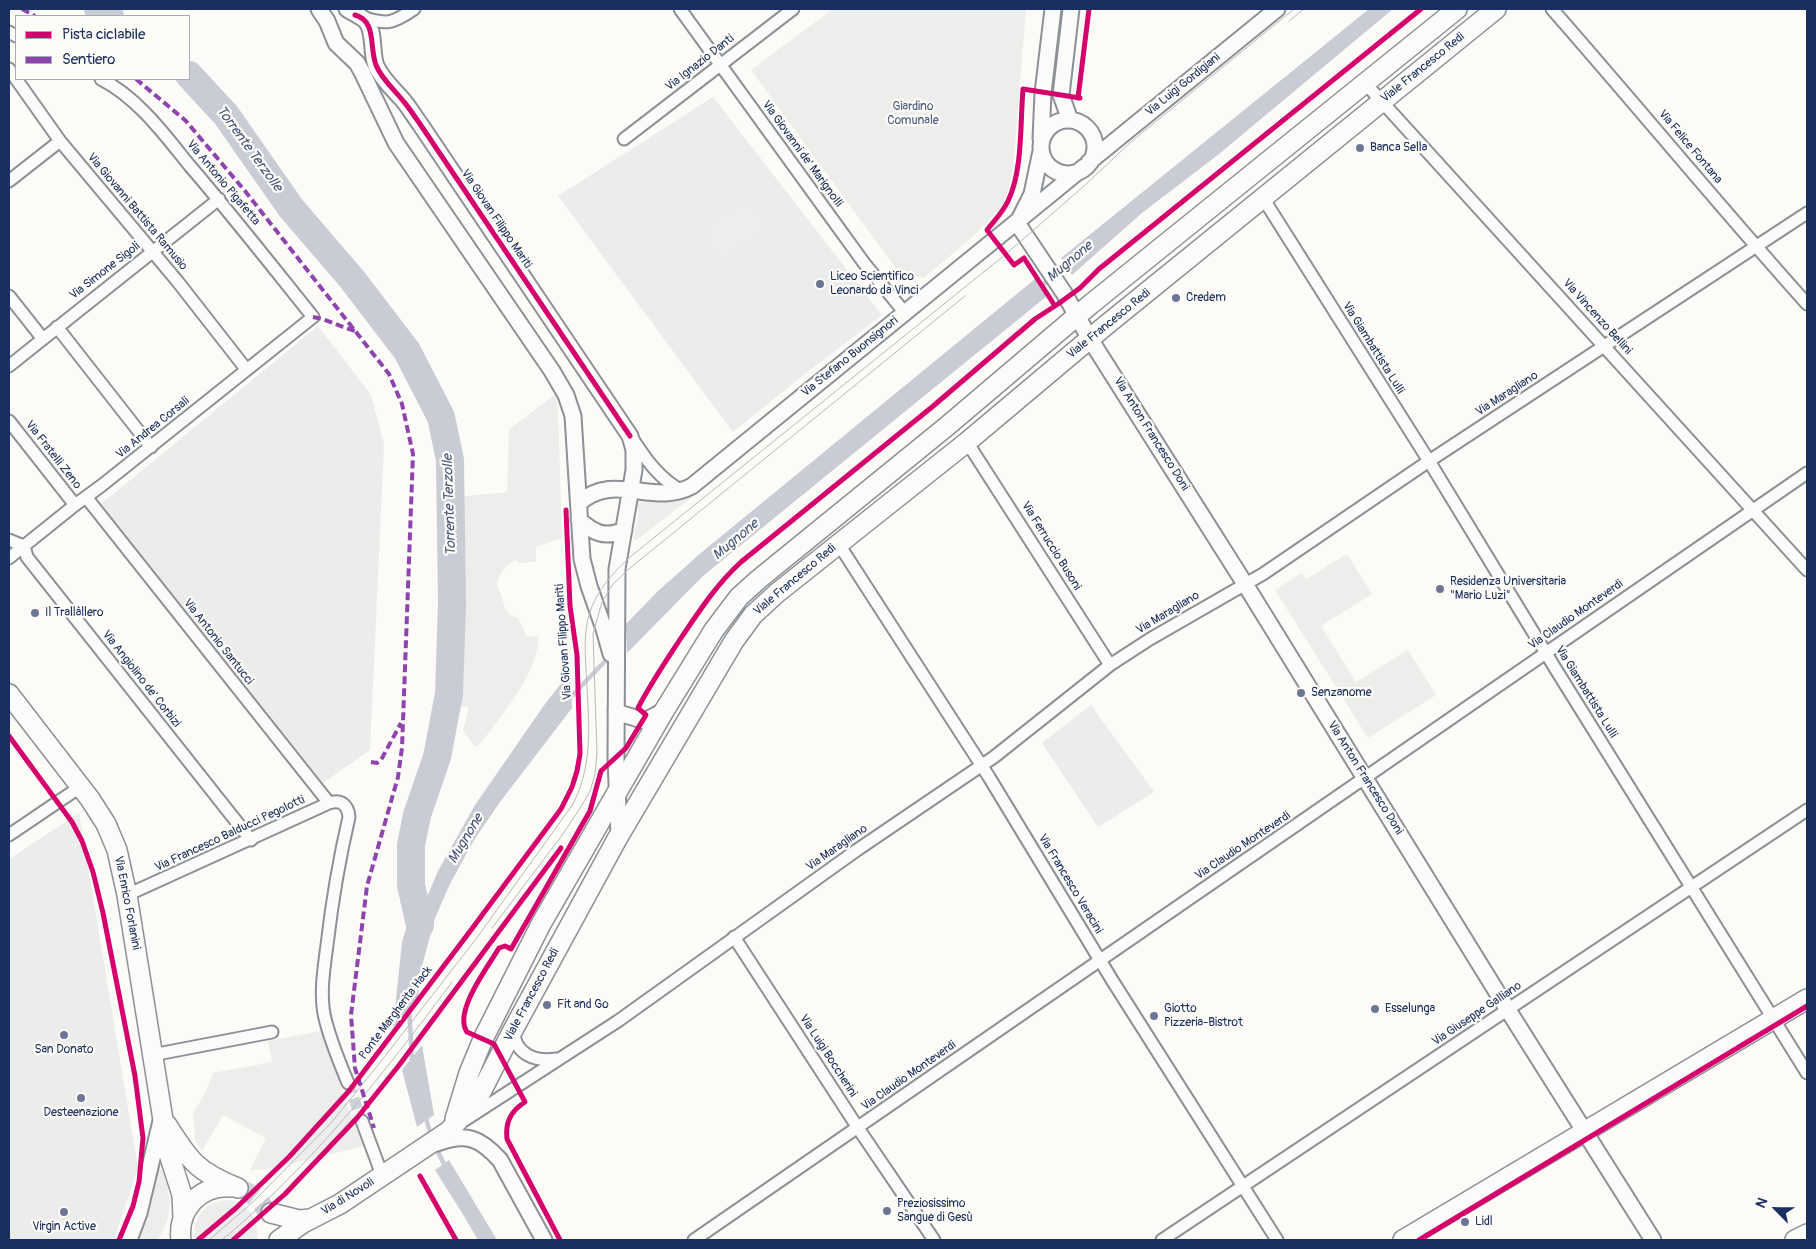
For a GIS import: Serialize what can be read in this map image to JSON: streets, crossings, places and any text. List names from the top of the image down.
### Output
{
  "streets": {
    "main road": ["Viale Francesco Redi", "Via Enrico Forlanini", "Via di Novoli"],
    "street": [
      "Via Ignazio Danti",
      "Via Luigi Gordigiani",
      "Via Felice Fontana",
      "Via Giovanni de' Marignolli",
      "Via Antonio Pigafetta",
      "Via Giovanni Battista Ramusio",
      "Via Giovan Filippo Mariti",
      "Via Simone Sigoli",
      "Via Vincenzo Bellini",
      "Via Giambattista Lulli",
      "Via Stefano Buonsignori",
      "Via Maragliano",
      "Via Andrea Corsali",
      "Via Anton Francesco Doni",
      "Via Fratelli Zeno",
      "Via Ferruccio Busoni",
      "Via Claudio Monteverdi",
      "Via Antonio Santucci",
      "Via Angiolino de' Corbizi",
      "Via Francesco Balducci Pegolotti",
      "Via Francesco Veracini",
      "Via Giuseppe Galliano",
      "Via Luigi Boccherini"
    ],
    "cycle path": ["Ponte Margherita Hack"]
  },
  "crossings": [
    ["Via Ignazio Danti", "Via Giovanni de' Marignolli"],
    ["Viale Francesco Redi", "Via Giovan Filippo Mariti"],
    ["Viale Francesco Redi", "Via Vincenzo Bellini"],
    ["Viale Francesco Redi", "Via Giambattista Lulli"],
    ["Viale Francesco Redi", "Via Maragliano"],
    ["Viale Francesco Redi", "Via Anton Francesco Doni"],
    ["Viale Francesco Redi", "Via Ferruccio Busoni"],
    ["Viale Francesco Redi", "Via Francesco Veracini"],
    ["Viale Francesco Redi", "Via di Novoli"],
    ["Via Luigi Gordigiani", "Via Stefano Buonsignori"],
    ["Via Felice Fontana", "Via Maragliano"],
    ["Via Giovanni de' Marignolli", "Via Stefano Buonsignori"],
    ["Via Antonio Pigafetta", "Via Simone Sigoli"],
    ["Via Antonio Pigafetta", "Via Andrea Corsali"],
    ["Via Giovanni Battista Ramusio", "Via Simone Sigoli"],
    ["Via Giovanni Battista Ramusio", "Via Andrea Corsali"],
    ["Via Giovan Filippo Mariti", "Via Stefano Buonsignori"],
    ["Via Vincenzo Bellini", "Via Maragliano"],
    ["Via Vincenzo Bellini", "Via Claudio Monteverdi"],
    ["Via Giambattista Lulli", "Via Maragliano"],
    ["Via Giambattista Lulli", "Via Claudio Monteverdi"],
    ["Via Giambattista Lulli", "Via Giuseppe Galliano"],
    ["Via Stefano Buonsignori", "Via Anton Francesco Doni"],
    ["Via Maragliano", "Via Anton Francesco Doni"],
    ["Via Maragliano", "Via Ferruccio Busoni"],
    ["Via Maragliano", "Via Francesco Veracini"],
    ["Via Maragliano", "Via Luigi Boccherini"],
    ["Via Maragliano", "Via di Novoli"],
    ["Via Andrea Corsali", "Via Fratelli Zeno"],
    ["Via Andrea Corsali", "Via Antonio Santucci"],
    ["Via Andrea Corsali", "Via Angiolino de' Corbizi"],
    ["Via Anton Francesco Doni", "Via Claudio Monteverdi"],
    ["Via Anton Francesco Doni", "Via Giuseppe Galliano"],
    ["Via Claudio Monteverdi", "Via Francesco Veracini"],
    ["Via Claudio Monteverdi", "Via Luigi Boccherini"],
    ["Via Antonio Santucci", "Via Francesco Balducci Pegolotti"],
    ["Via Angiolino de' Corbizi", "Via Francesco Balducci Pegolotti"],
    ["Via Francesco Balducci Pegolotti", "Via Enrico Forlanini"],
    ["Via Francesco Veracini", "Via Giuseppe Galliano"]
  ],
  "water": ["Torrente Terzolle", "Mugnone"],
  "parks": ["Giardino Comunale"],
  "places": [
    "Banca Sella",
    "Liceo Scientifico Leonardo da Vinci",
    "Credem",
    "Residenza Universitaria \"Mario Luzi\"",
    "Il Trallàllero",
    "Senzanome",
    "Fit and Go",
    "Esselunga",
    "Giotto Pizzeria-Bistrot",
    "San Donato",
    "Desteenazione",
    "Preziosissimo Sangue di Gesù",
    "Virgin Active",
    "Lidl"
  ],
  "legend": ["Pista ciclabile", "Sentiero"],
  "north": "top left"
}
